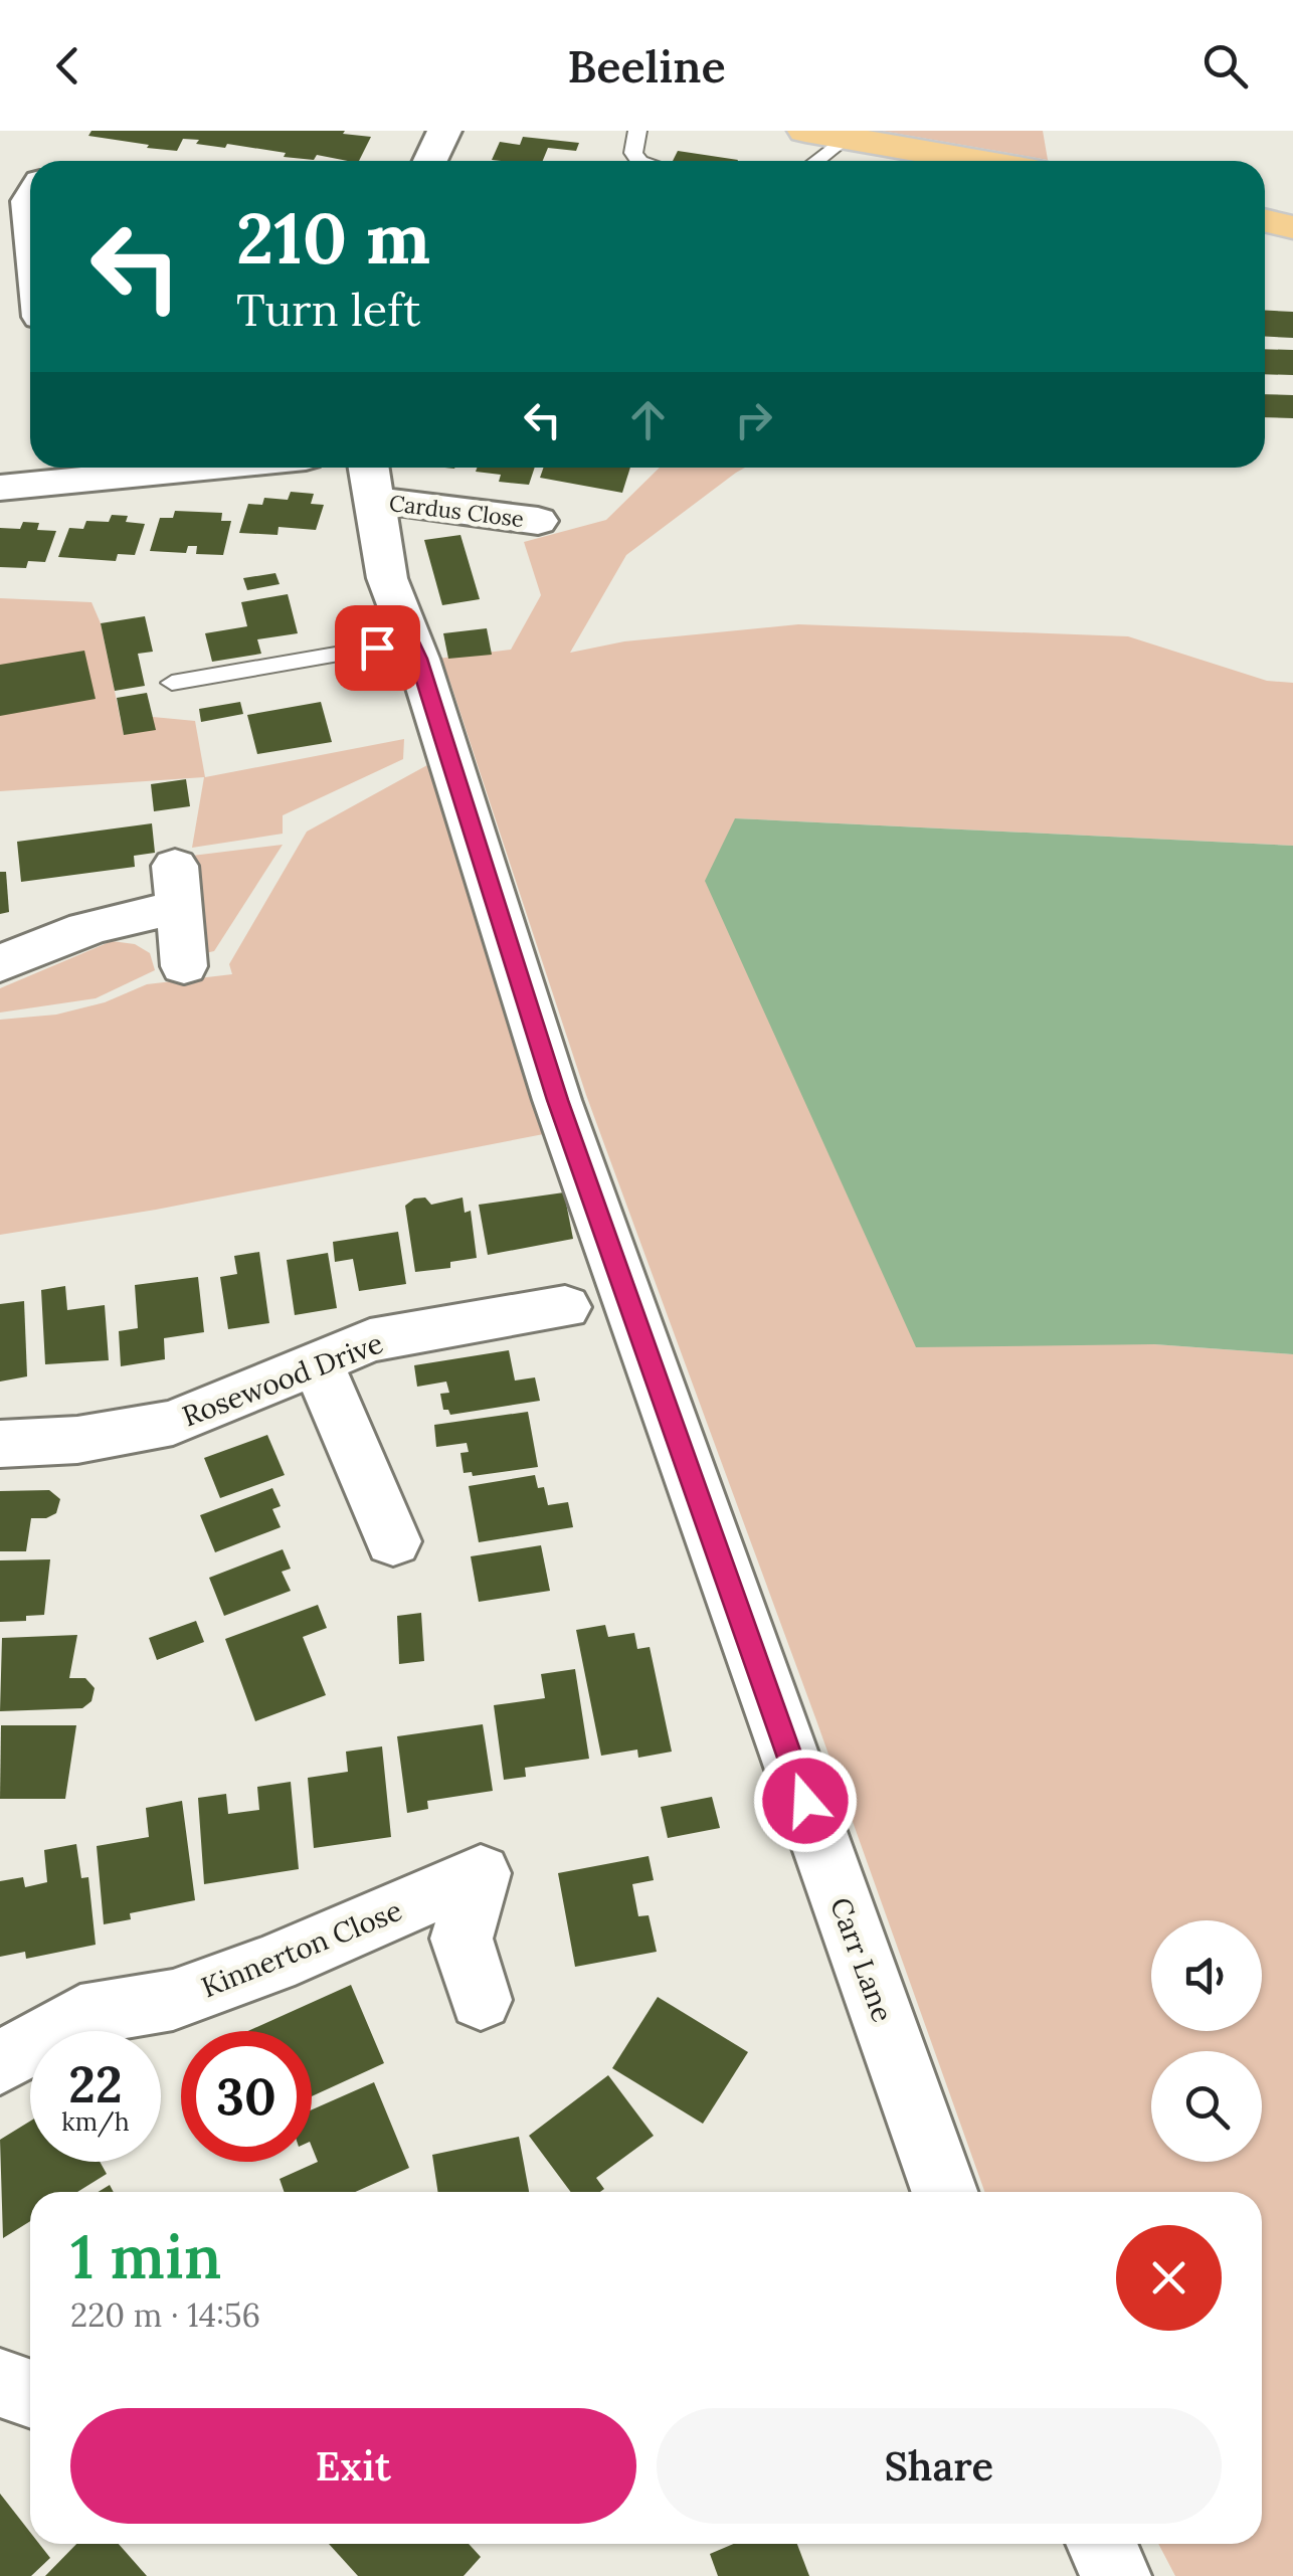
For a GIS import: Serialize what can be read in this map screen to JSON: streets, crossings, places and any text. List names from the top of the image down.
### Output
{
  "streets": {
    "street": [
      "Cardus Close",
      "Rosewood Drive",
      "Kinnerton Close",
      "Carr Lane"
    ]
  },
  "crossings": [
    ["Cardus Close", "Carr Lane"]
  ],
  "page": {
    "header": "Beeline",
    "turn": ["210 m", "Turn left"],
    "speed": "22 km/h",
    "limit": "30",
    "heading": ["1 min", "220 m · 14:56"],
    "buttons": ["Exit", "Share"]
  }
}
